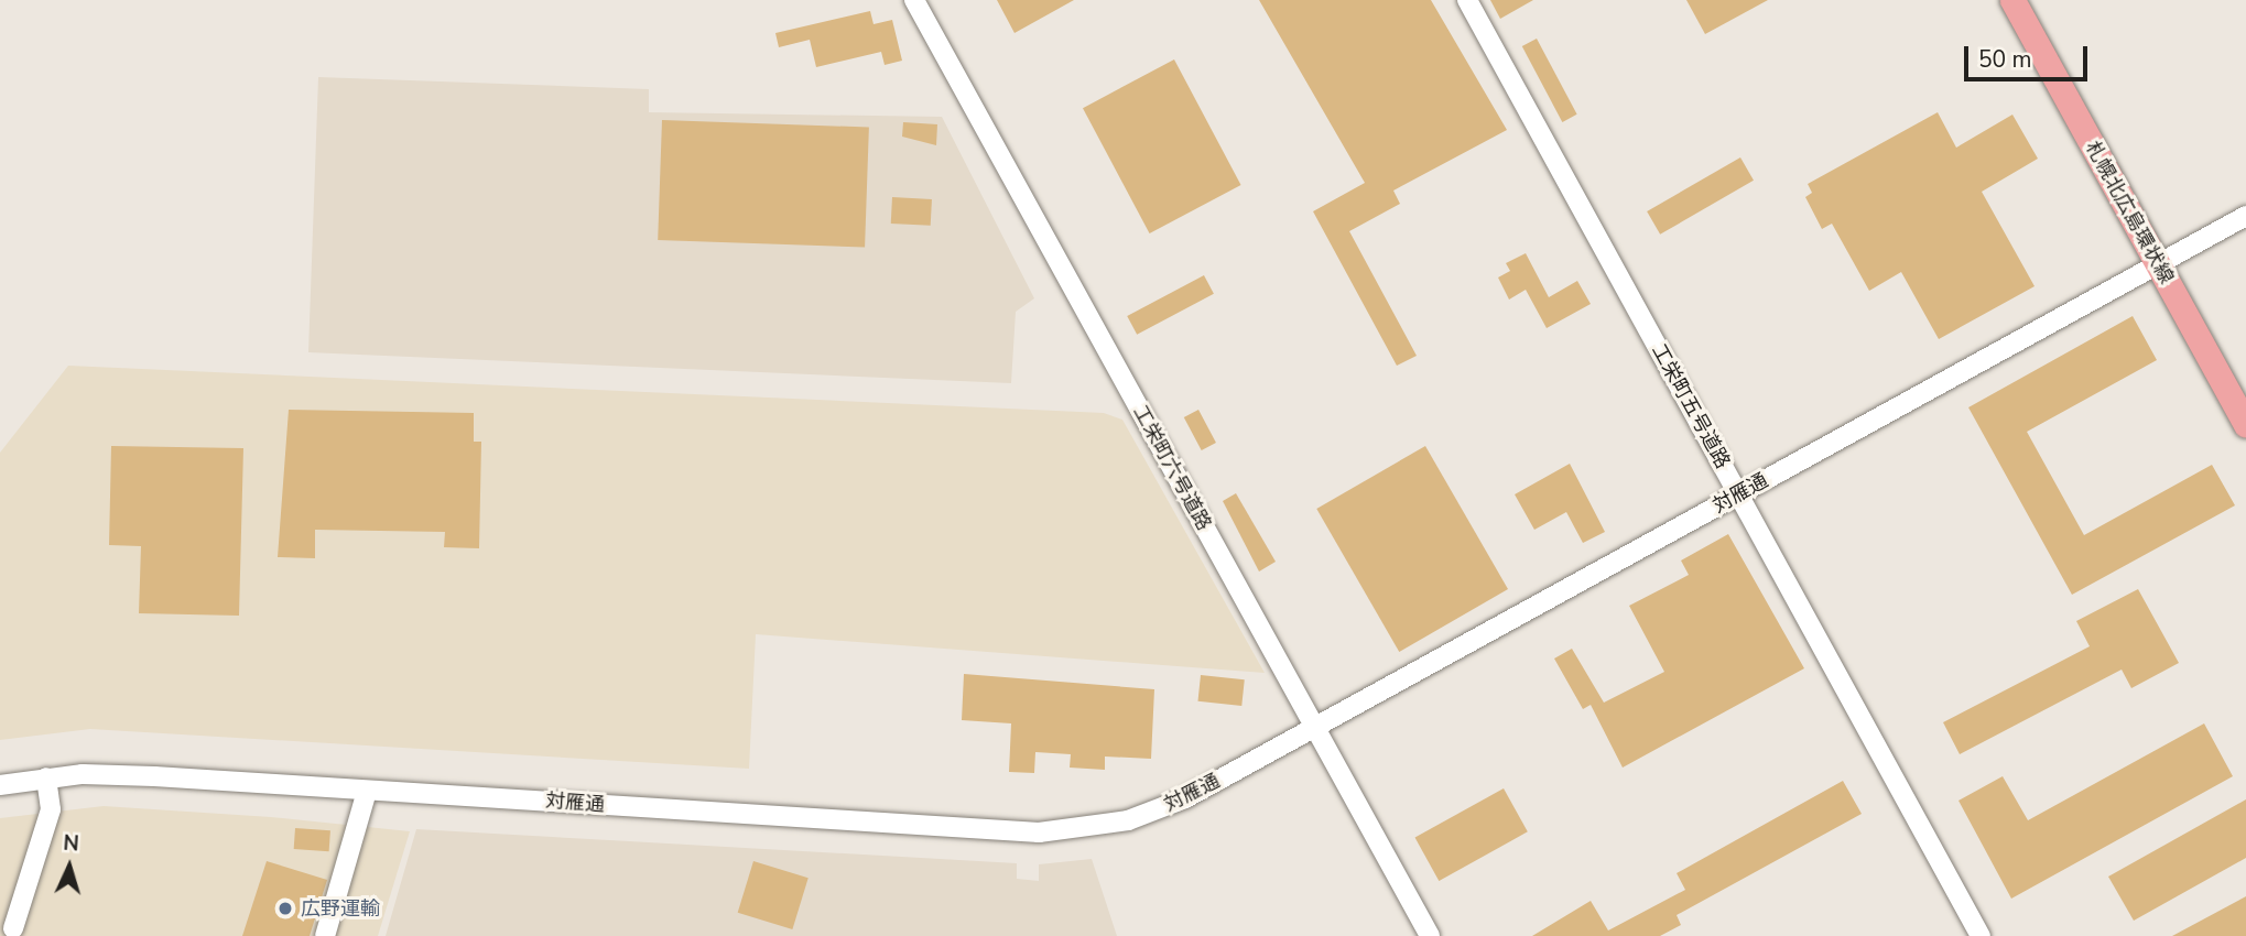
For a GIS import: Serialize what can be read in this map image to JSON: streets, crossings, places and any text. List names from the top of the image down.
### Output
{
  "streets": {
    "main road": ["札幌北広島環状線"],
    "street": ["工栄町五号道路", "工栄町六号道路", "対雁通"]
  },
  "crossings": [
    ["札幌北広島環状線", "対雁通"],
    ["工栄町五号道路", "対雁通"],
    ["工栄町六号道路", "対雁通"]
  ],
  "places": ["広野運輸"],
  "scale_bar": "50 m",
  "north": "top"
}
